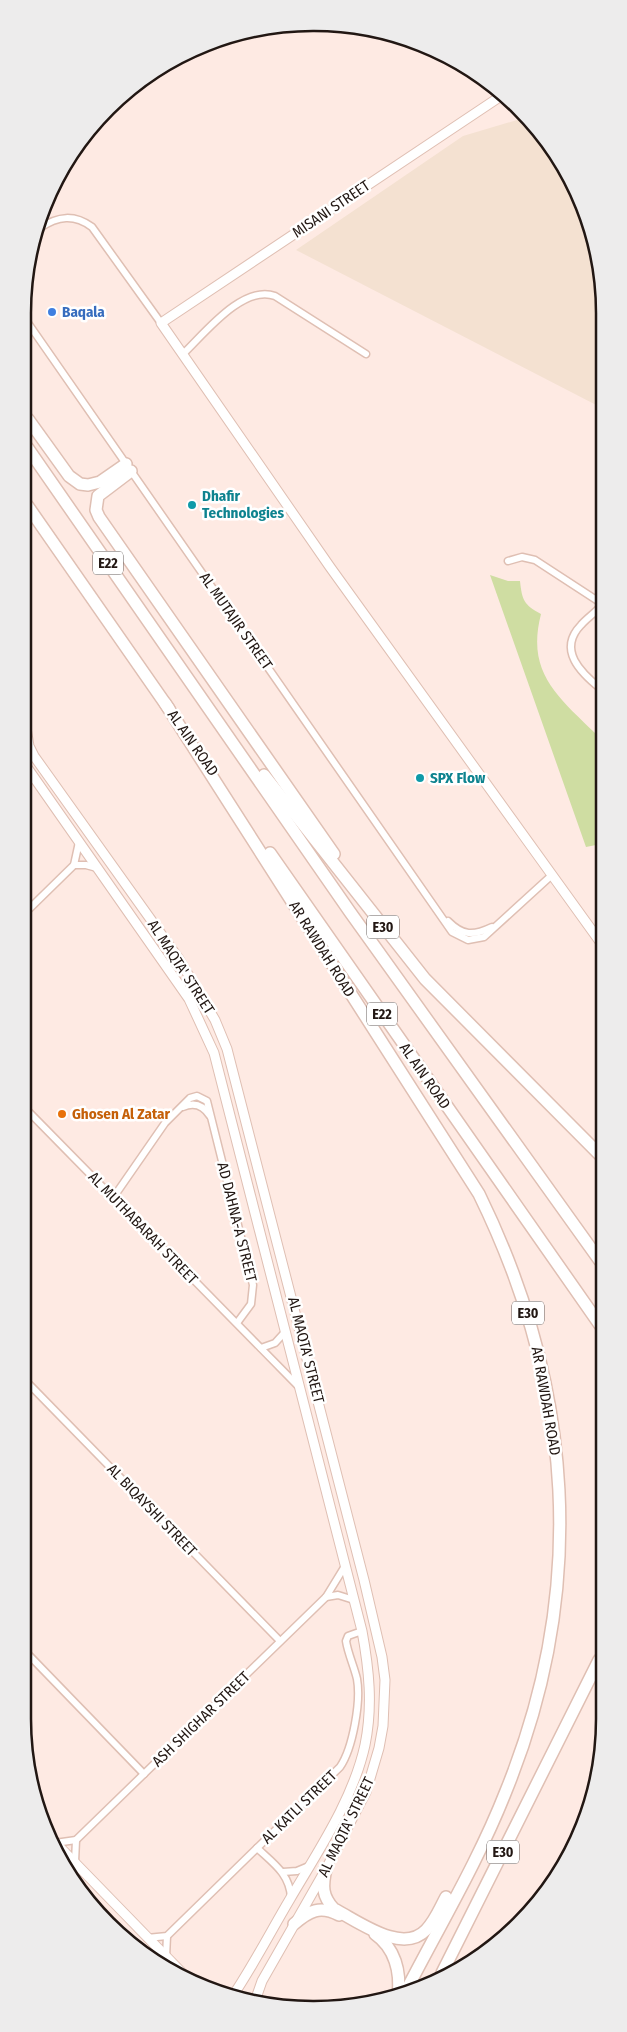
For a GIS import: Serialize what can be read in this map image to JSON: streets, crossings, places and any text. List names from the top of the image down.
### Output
{
  "streets": {
    "highway": [
      "E22",
      "AL AIN ROAD",
      "E30",
      "AR RAWDAH ROAD"
    ],
    "street": [
      "MISANI STREET",
      "AL MUTAJIR STREET",
      "AL MAQTA' STREET",
      "AD DAHNA-A STREET",
      "AL MUTHABARAH STREET",
      "AL BIQAYSHI STREET",
      "ASH SHIGHAR STREET",
      "AL KATLI STREET"
    ]
  },
  "crossings": [
    ["E22", "AL AIN ROAD"],
    ["E22", "E30"],
    ["E22", "AR RAWDAH ROAD"],
    ["AL AIN ROAD", "AR RAWDAH ROAD"],
    ["AL MAQTA' STREET", "AL MUTHABARAH STREET"],
    ["AL MAQTA' STREET", "ASH SHIGHAR STREET"],
    ["AL MAQTA' STREET", "AL KATLI STREET"],
    ["AD DAHNA-A STREET", "AL MUTHABARAH STREET"],
    ["AL BIQAYSHI STREET", "ASH SHIGHAR STREET"]
  ],
  "places": [
    "Baqala",
    "Dhafir Technologies",
    "SPX Flow",
    "Ghosen Al Zatar"
  ]
}
